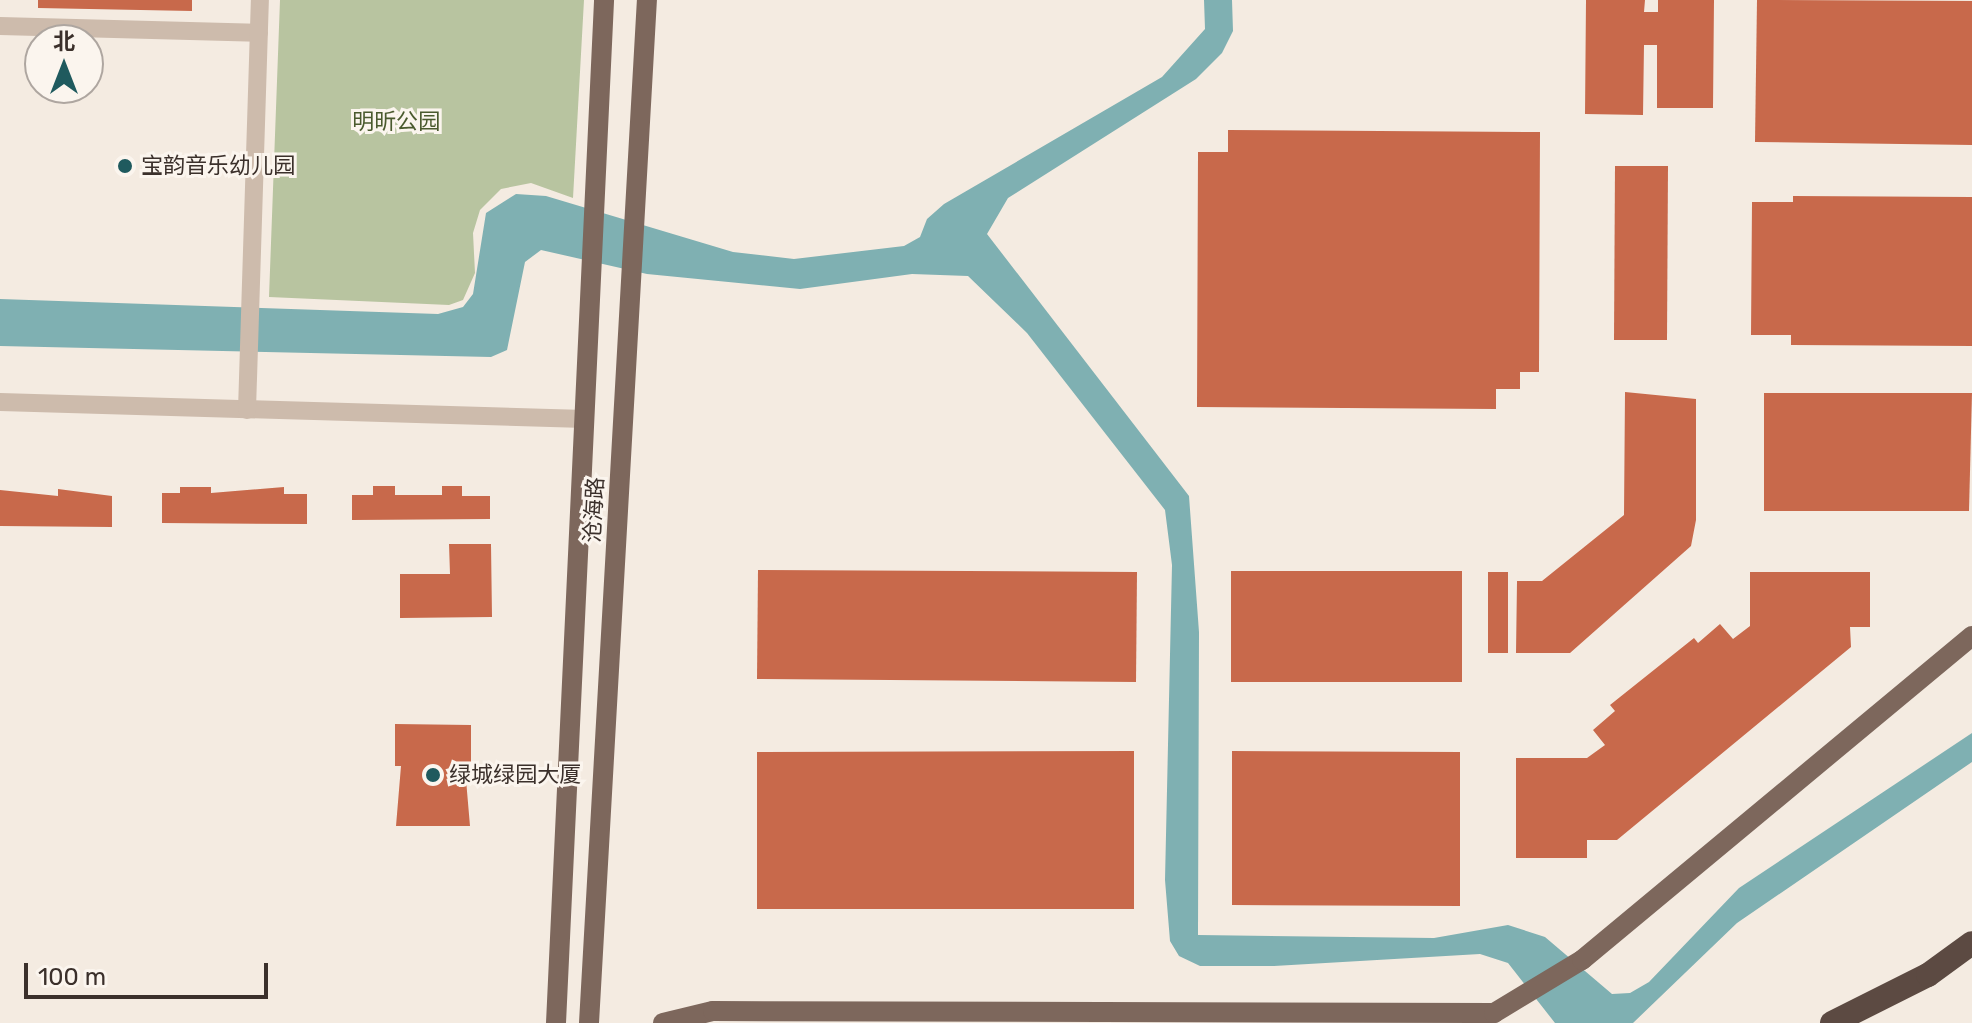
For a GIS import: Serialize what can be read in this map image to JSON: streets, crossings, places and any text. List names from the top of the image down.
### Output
{
  "streets": {
    "main road": ["沧海路"]
  },
  "parks": ["明昕公园"],
  "places": ["宝韵音乐幼儿园", "绿城绿园大厦"],
  "scale_bar": "100 m",
  "north": "top"
}
